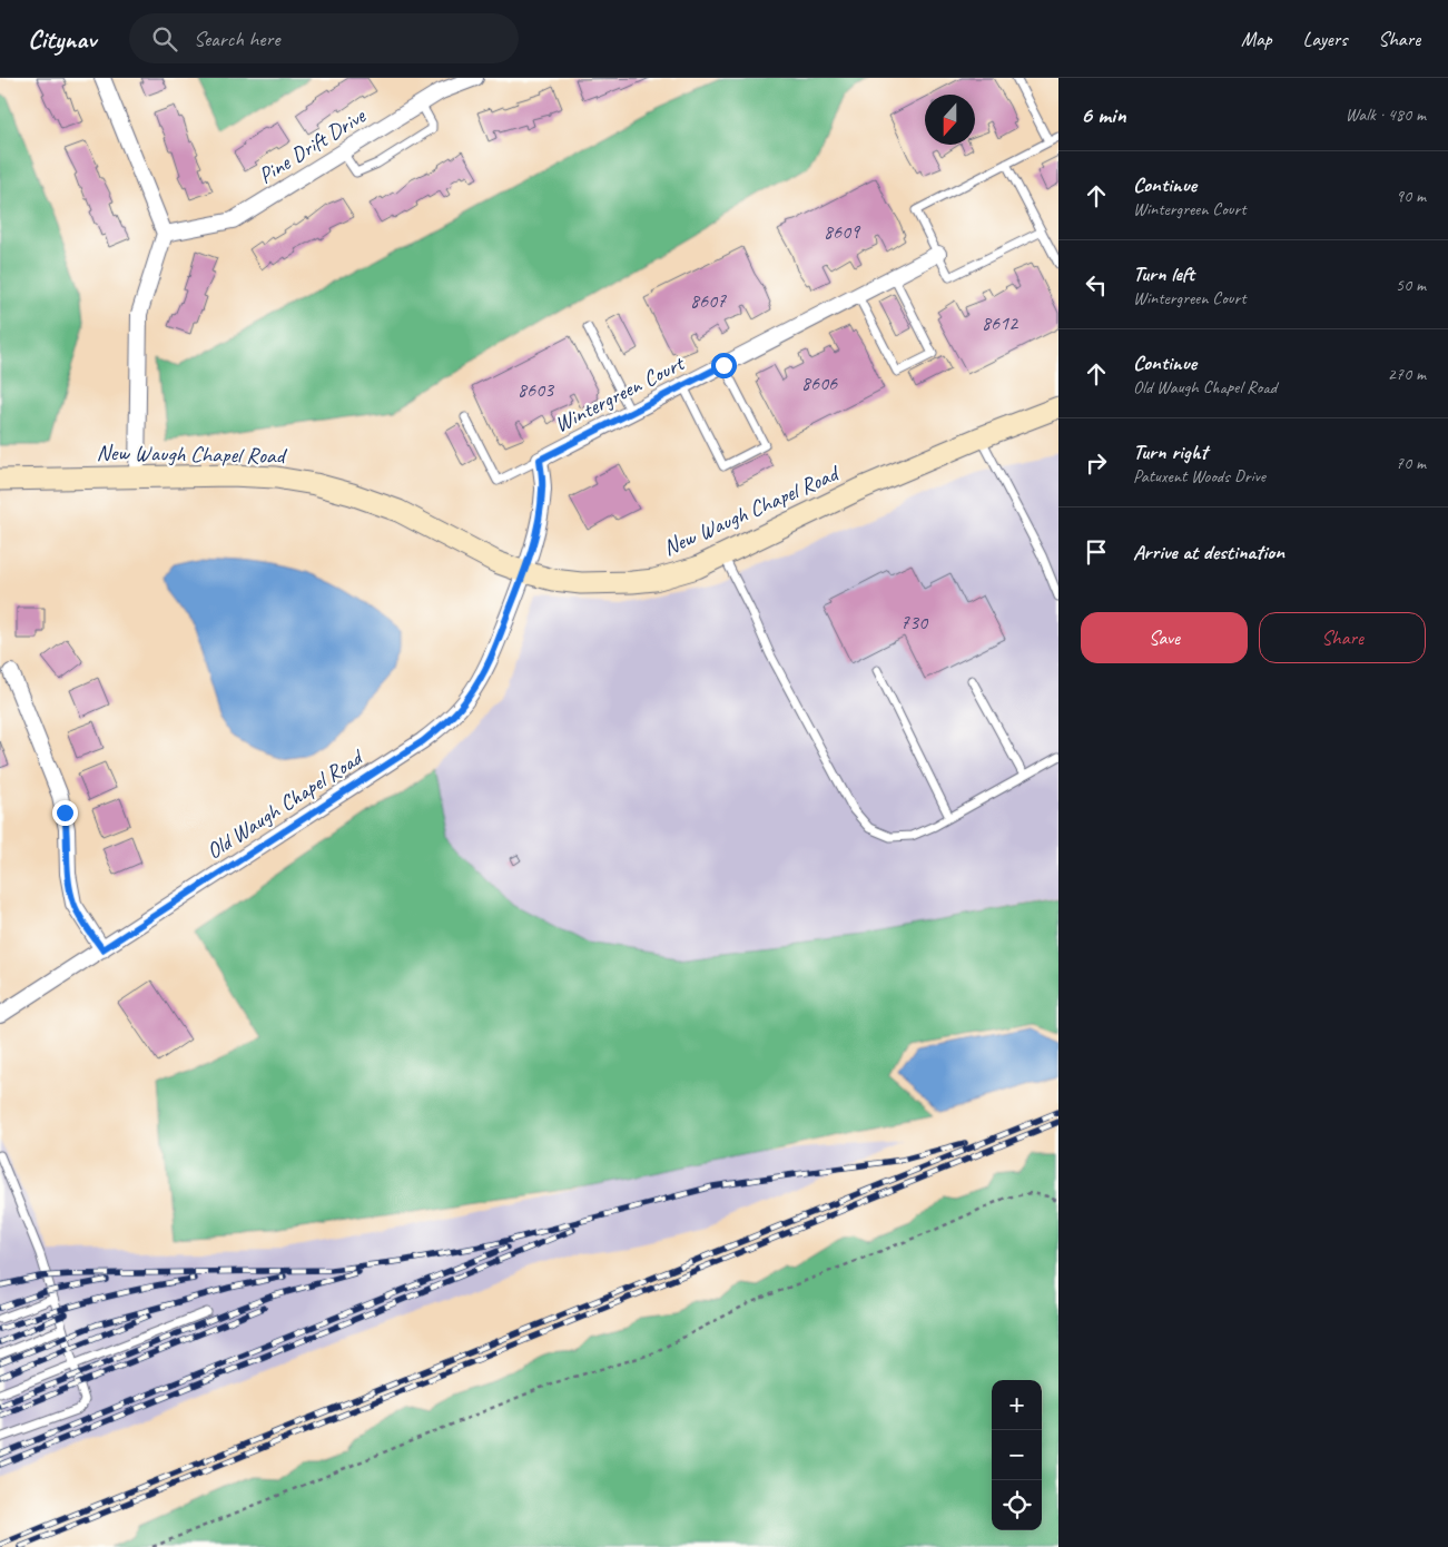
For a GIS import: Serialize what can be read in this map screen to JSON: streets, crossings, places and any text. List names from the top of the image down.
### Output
{
  "streets": {
    "street": [
      "Pine Drift Drive",
      "Wintergreen Court",
      "New Waugh Chapel Road",
      "Old Waugh Chapel Road"
    ]
  },
  "crossings": [
    ["Wintergreen Court", "New Waugh Chapel Road"],
    ["Wintergreen Court", "Old Waugh Chapel Road"],
    ["New Waugh Chapel Road", "Old Waugh Chapel Road"]
  ],
  "house_numbers": [
    "8609",
    "8607",
    "8612",
    "8606",
    "8603",
    "730"
  ],
  "north": "bottom",
  "page": {
    "header": "Citynav",
    "search": "Search here",
    "nav": ["Map", "Layers", "Share"],
    "heading": ["6 min", "Walk · 480 m"],
    "list": [
      ["Continue", "Wintergreen Court", "90 m"],
      ["Turn left", "Wintergreen Court", "50 m"],
      ["Continue", "Old Waugh Chapel Road", "270 m"],
      ["Turn right", "Patuxent Woods Drive", "70 m"],
      "Arrive at destination"
    ],
    "buttons": ["Save", "Share"],
    "map_buttons": ["+", "−"]
  }
}
